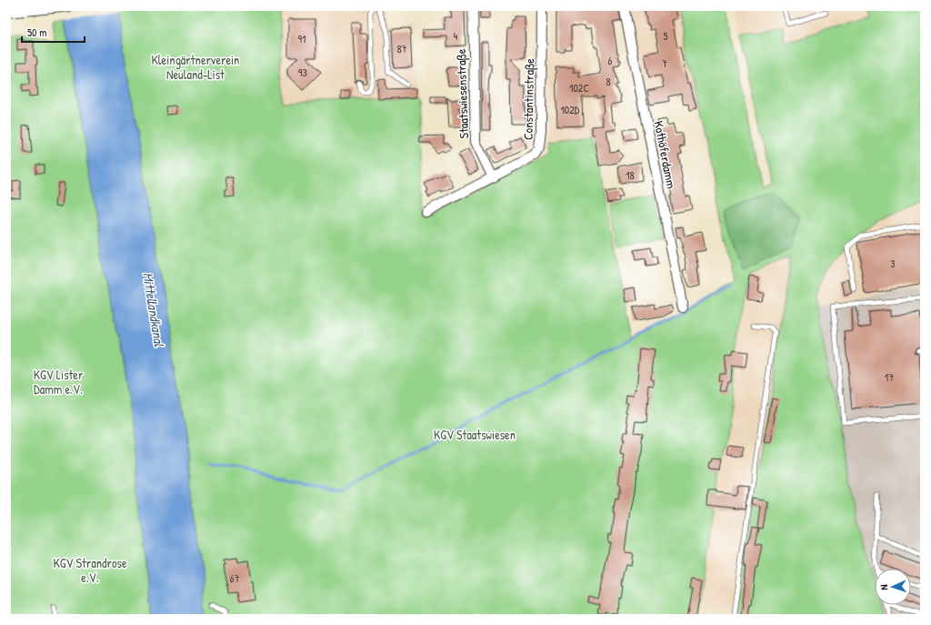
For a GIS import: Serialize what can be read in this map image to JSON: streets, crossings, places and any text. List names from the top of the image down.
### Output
{
  "streets": {
    "street": ["Staatswiesenstraße", "Constantinstraße", "Kothöferdamm"]
  },
  "crossings": [
    ["Staatswiesenstraße", "Constantinstraße"]
  ],
  "water": ["Mittellandkanal"],
  "parks": [
    "Kleingärtnerverein Neuland-List",
    "KGV Lister Damm e.V.",
    "KGV Staatswiesen",
    "KGV Strandrose e.V."
  ],
  "house_numbers": [
    "4",
    "5",
    "91",
    "87",
    "6",
    "7",
    "93",
    "8",
    "102C",
    "102D",
    "18",
    "3",
    "17",
    "67"
  ],
  "scale_bar": "50 m",
  "north": "left"
}
